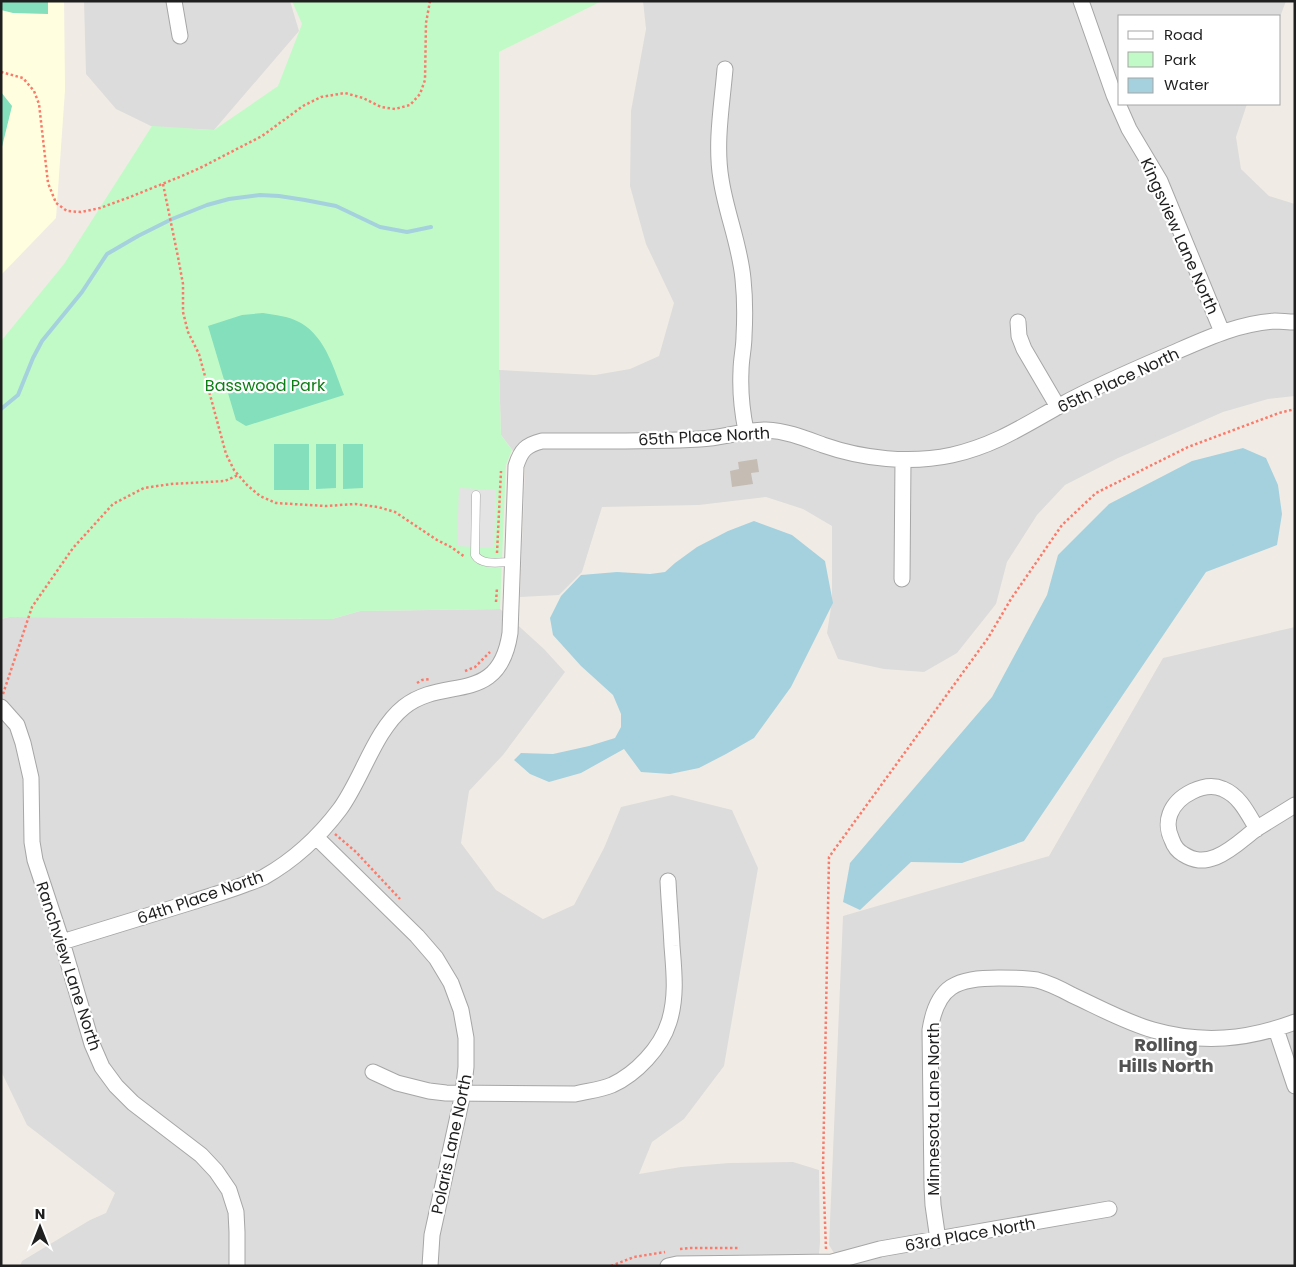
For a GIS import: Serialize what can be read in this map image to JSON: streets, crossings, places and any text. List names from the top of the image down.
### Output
{
  "streets": {
    "street": [
      "Kingsview Lane North",
      "65th Place North",
      "64th Place North",
      "Ranchview Lane North",
      "Minnesota Lane North",
      "Polaris Lane North",
      "63rd Place North"
    ]
  },
  "crossings": [
    ["Kingsview Lane North", "65th Place North"],
    ["65th Place North", "64th Place North"],
    ["64th Place North", "Ranchview Lane North"],
    ["64th Place North", "Polaris Lane North"],
    ["Minnesota Lane North", "63rd Place North"]
  ],
  "districts": ["Rolling Hills North"],
  "parks": ["Basswood Park"],
  "legend": ["Road", "Park", "Water"],
  "north": "top"
}
